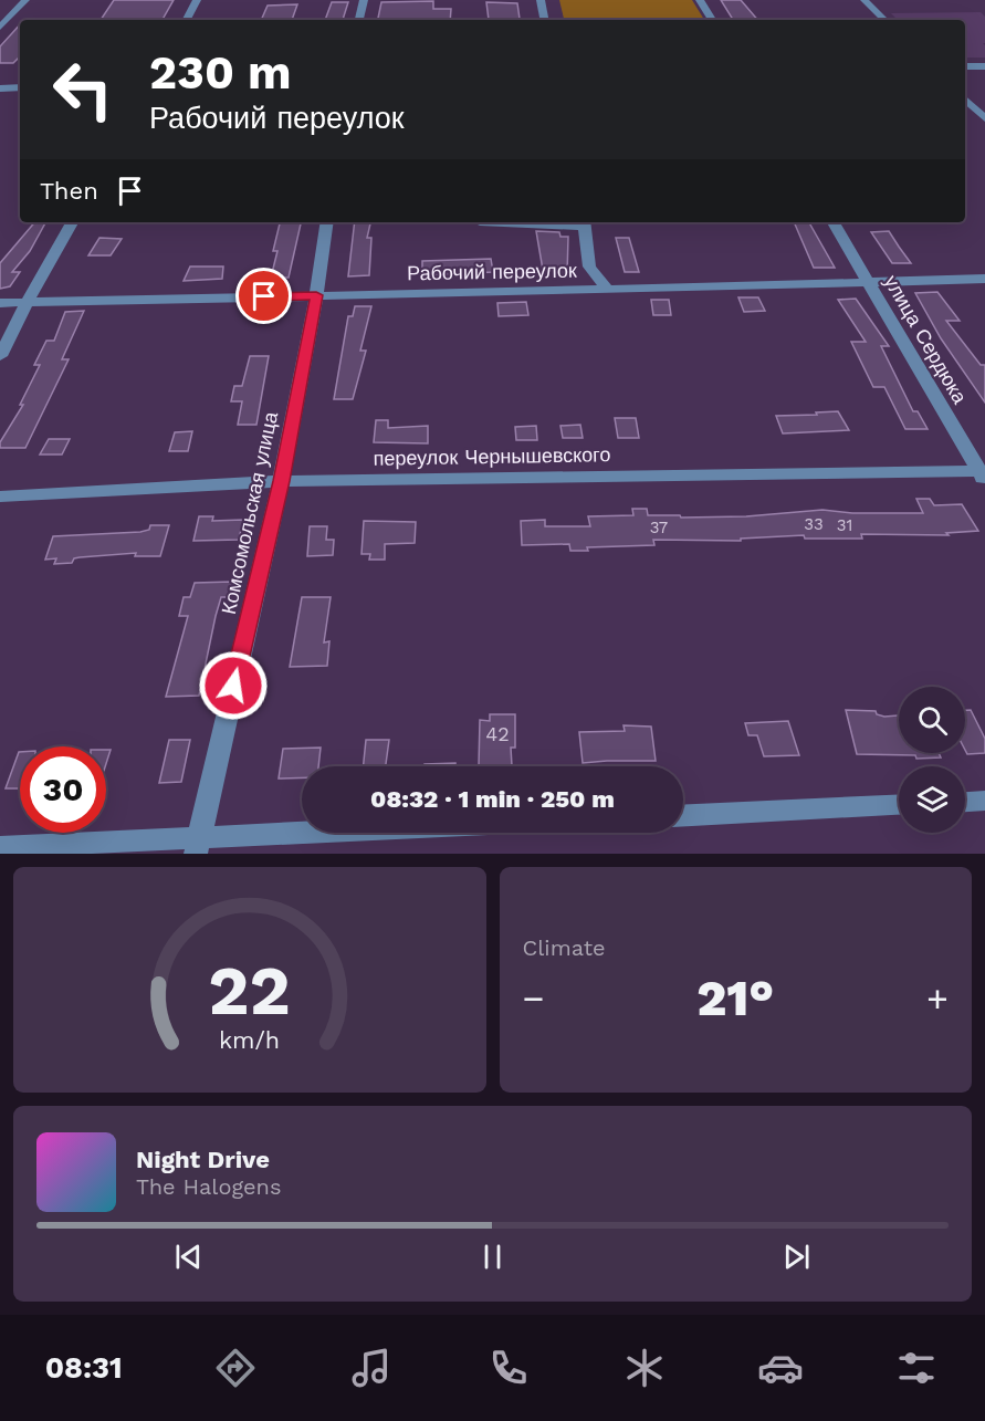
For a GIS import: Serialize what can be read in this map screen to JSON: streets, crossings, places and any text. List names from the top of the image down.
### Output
{
  "streets": {
    "street": [
      "Рабочий переулок",
      "улица Сердюка",
      "переулок Чернышевского",
      "Комсомольская улица"
    ]
  },
  "crossings": [
    ["Рабочий переулок", "улица Сердюка"],
    ["Рабочий переулок", "Комсомольская улица"],
    ["улица Сердюка", "переулок Чернышевского"],
    ["переулок Чернышевского", "Комсомольская улица"]
  ],
  "house_numbers": [
    "33",
    "31",
    "37",
    "42"
  ],
  "page": {
    "turn": ["230 m", "Рабочий переулок"],
    "then": "Then",
    "limit": "30",
    "trip": "08:32 · 1 min · 250 m",
    "tile": "Climate",
    "heat": ["−", "21°", "+"],
    "song": ["Night Drive", "The Halogens"],
    "tabs": "08:31",
    "gauge": ["22", "km/h"]
  }
}
